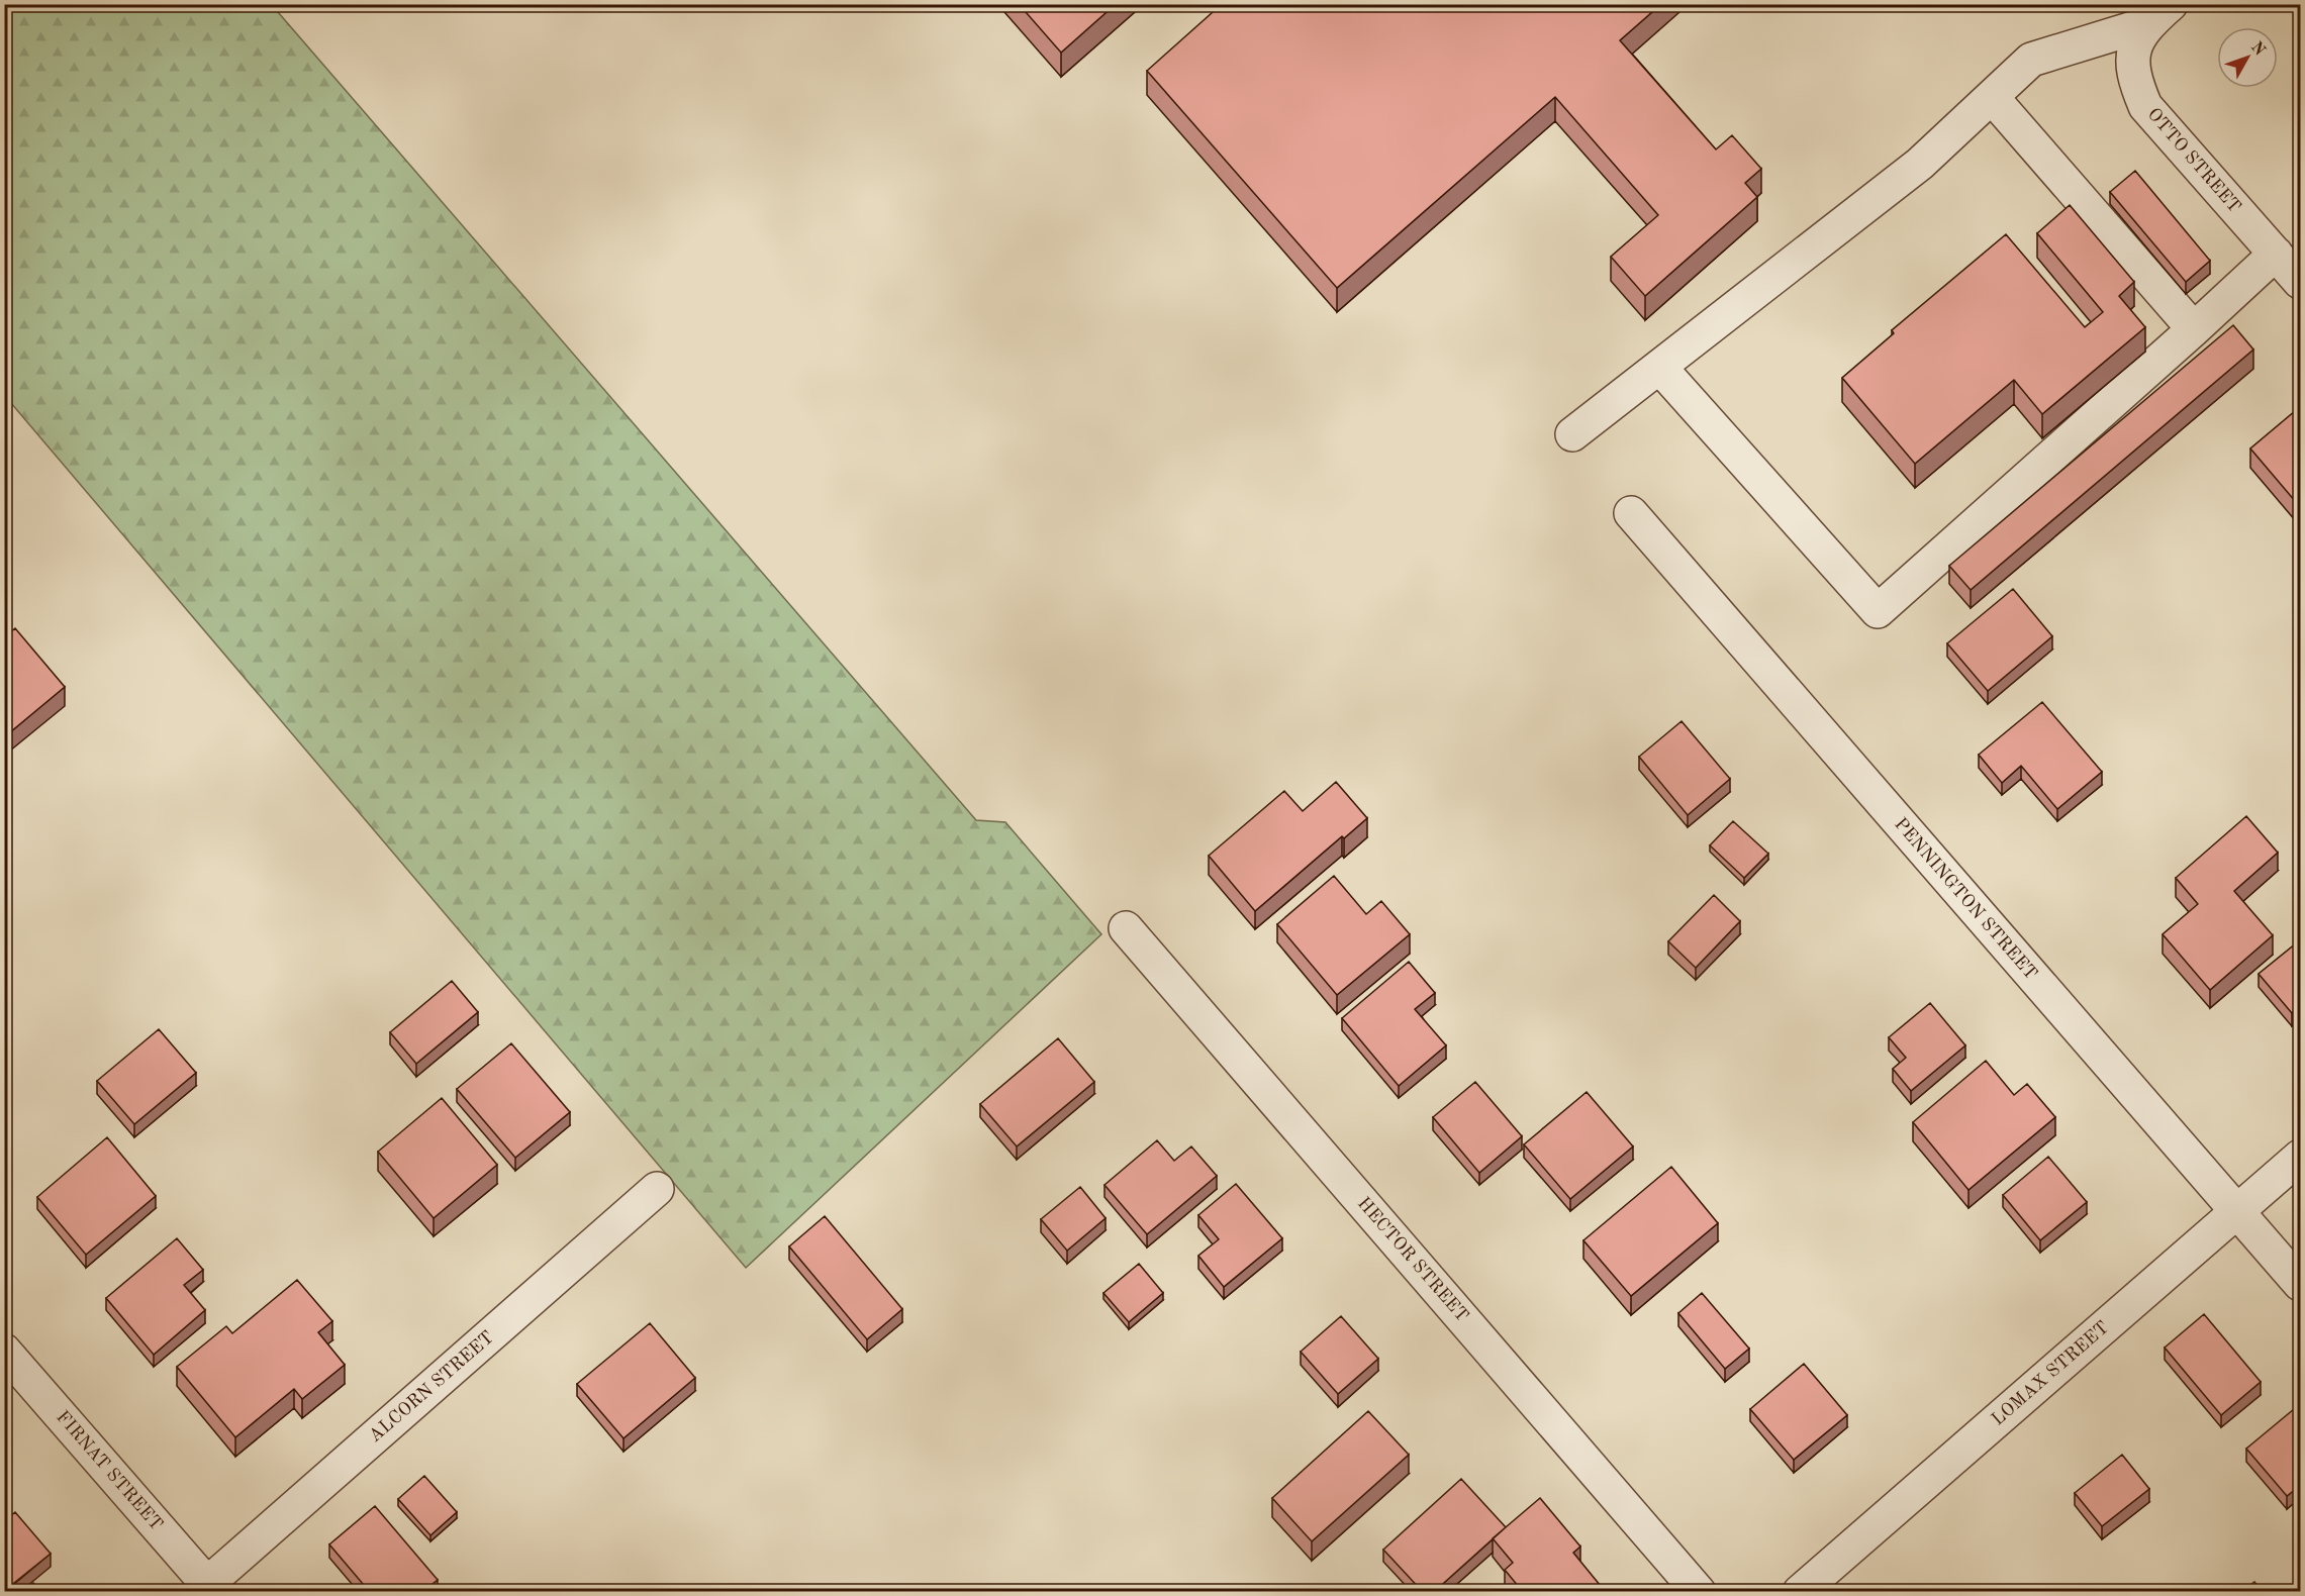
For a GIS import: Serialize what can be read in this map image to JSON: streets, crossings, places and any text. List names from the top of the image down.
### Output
{
  "streets": {
    "street": [
      "OTTO STREET",
      "PENNINGTON STREET",
      "HECTOR STREET",
      "LOMAX STREET",
      "ALCORN STREET",
      "FIRNAT STREET"
    ]
  },
  "crossings": [
    ["PENNINGTON STREET", "LOMAX STREET"],
    ["ALCORN STREET", "FIRNAT STREET"]
  ],
  "north": "top right"
}
